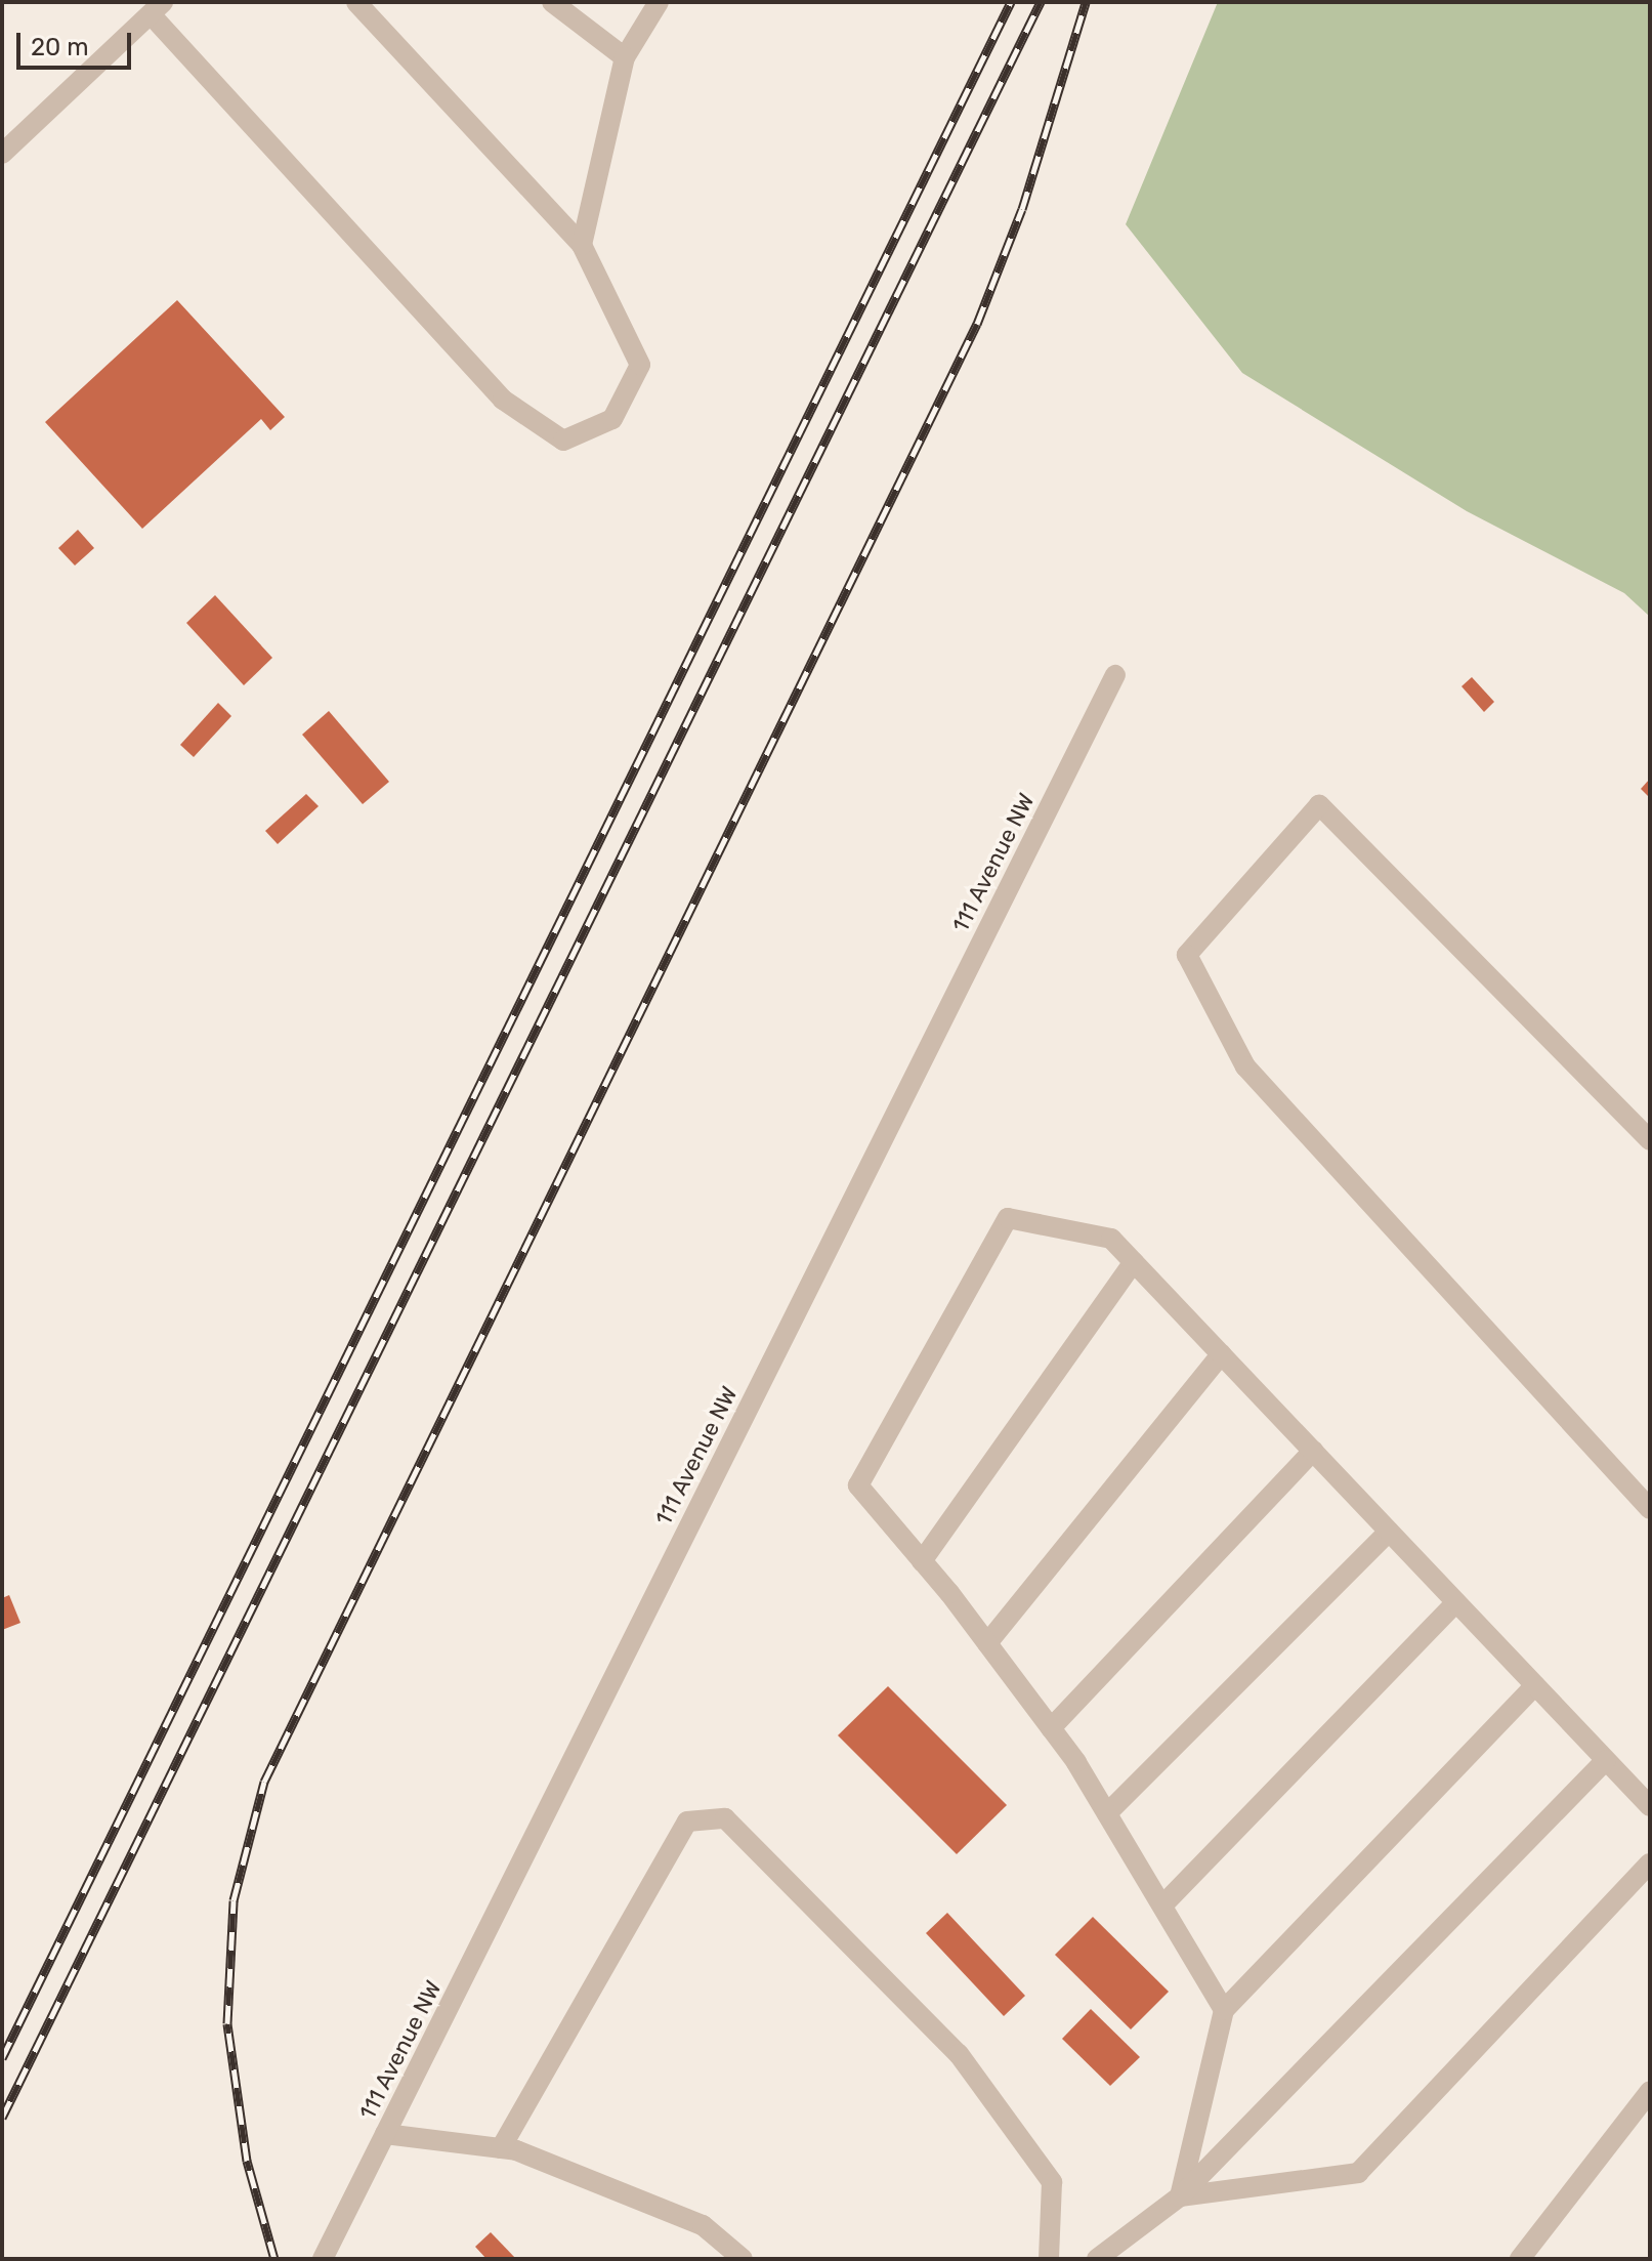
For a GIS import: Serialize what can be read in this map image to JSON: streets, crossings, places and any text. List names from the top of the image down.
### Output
{
  "streets": {
    "street": ["111 Avenue NW"]
  },
  "scale_bar": "20 m"
}
